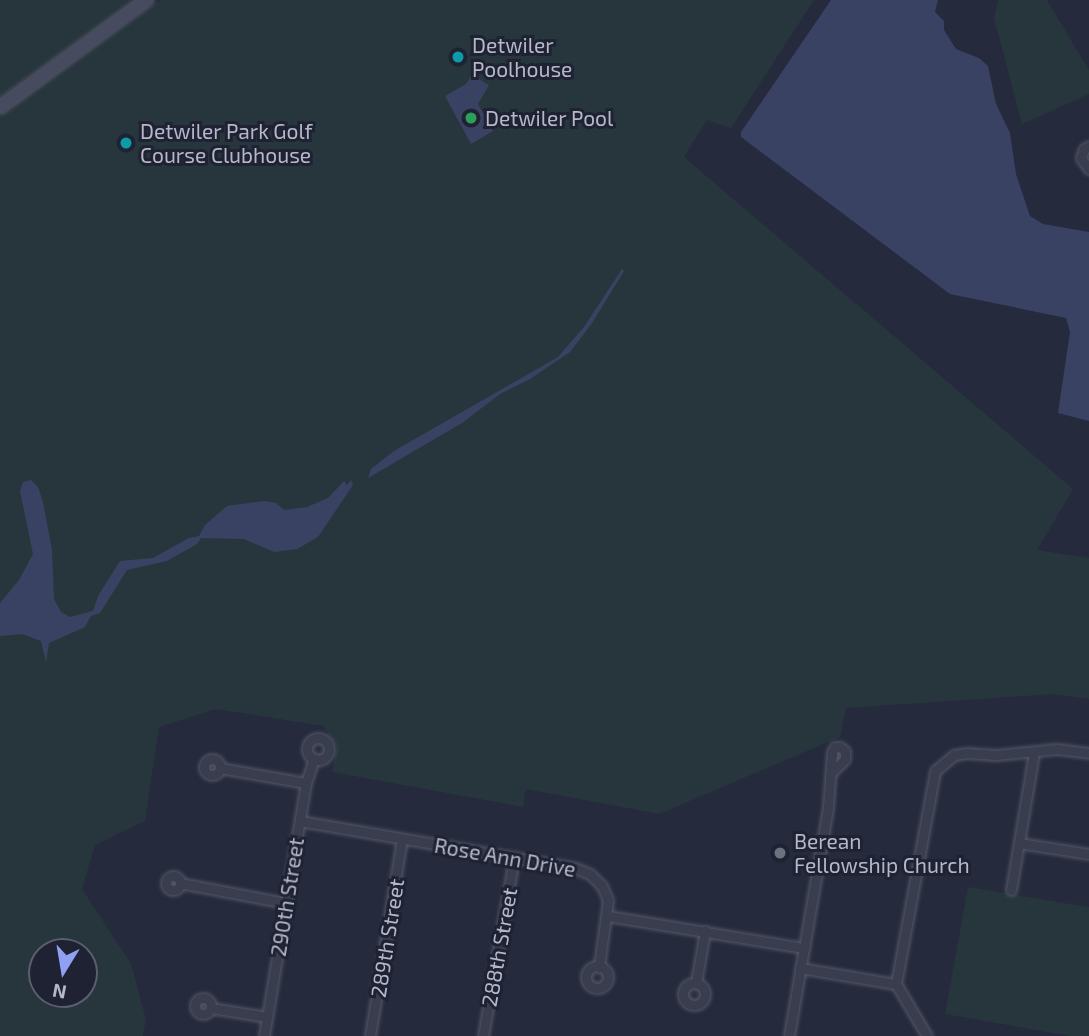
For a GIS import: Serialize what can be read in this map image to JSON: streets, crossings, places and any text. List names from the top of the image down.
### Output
{
  "streets": {
    "street": [
      "Rose Ann Drive",
      "290th Street",
      "289th Street",
      "288th Street"
    ]
  },
  "crossings": [
    ["Rose Ann Drive", "290th Street"],
    ["Rose Ann Drive", "289th Street"],
    ["Rose Ann Drive", "288th Street"]
  ],
  "places": [
    "Detwiler Poolhouse",
    "Detwiler Pool",
    "Detwiler Park Golf Course Clubhouse",
    "Berean Fellowship Church"
  ],
  "north": "bottom"
}
